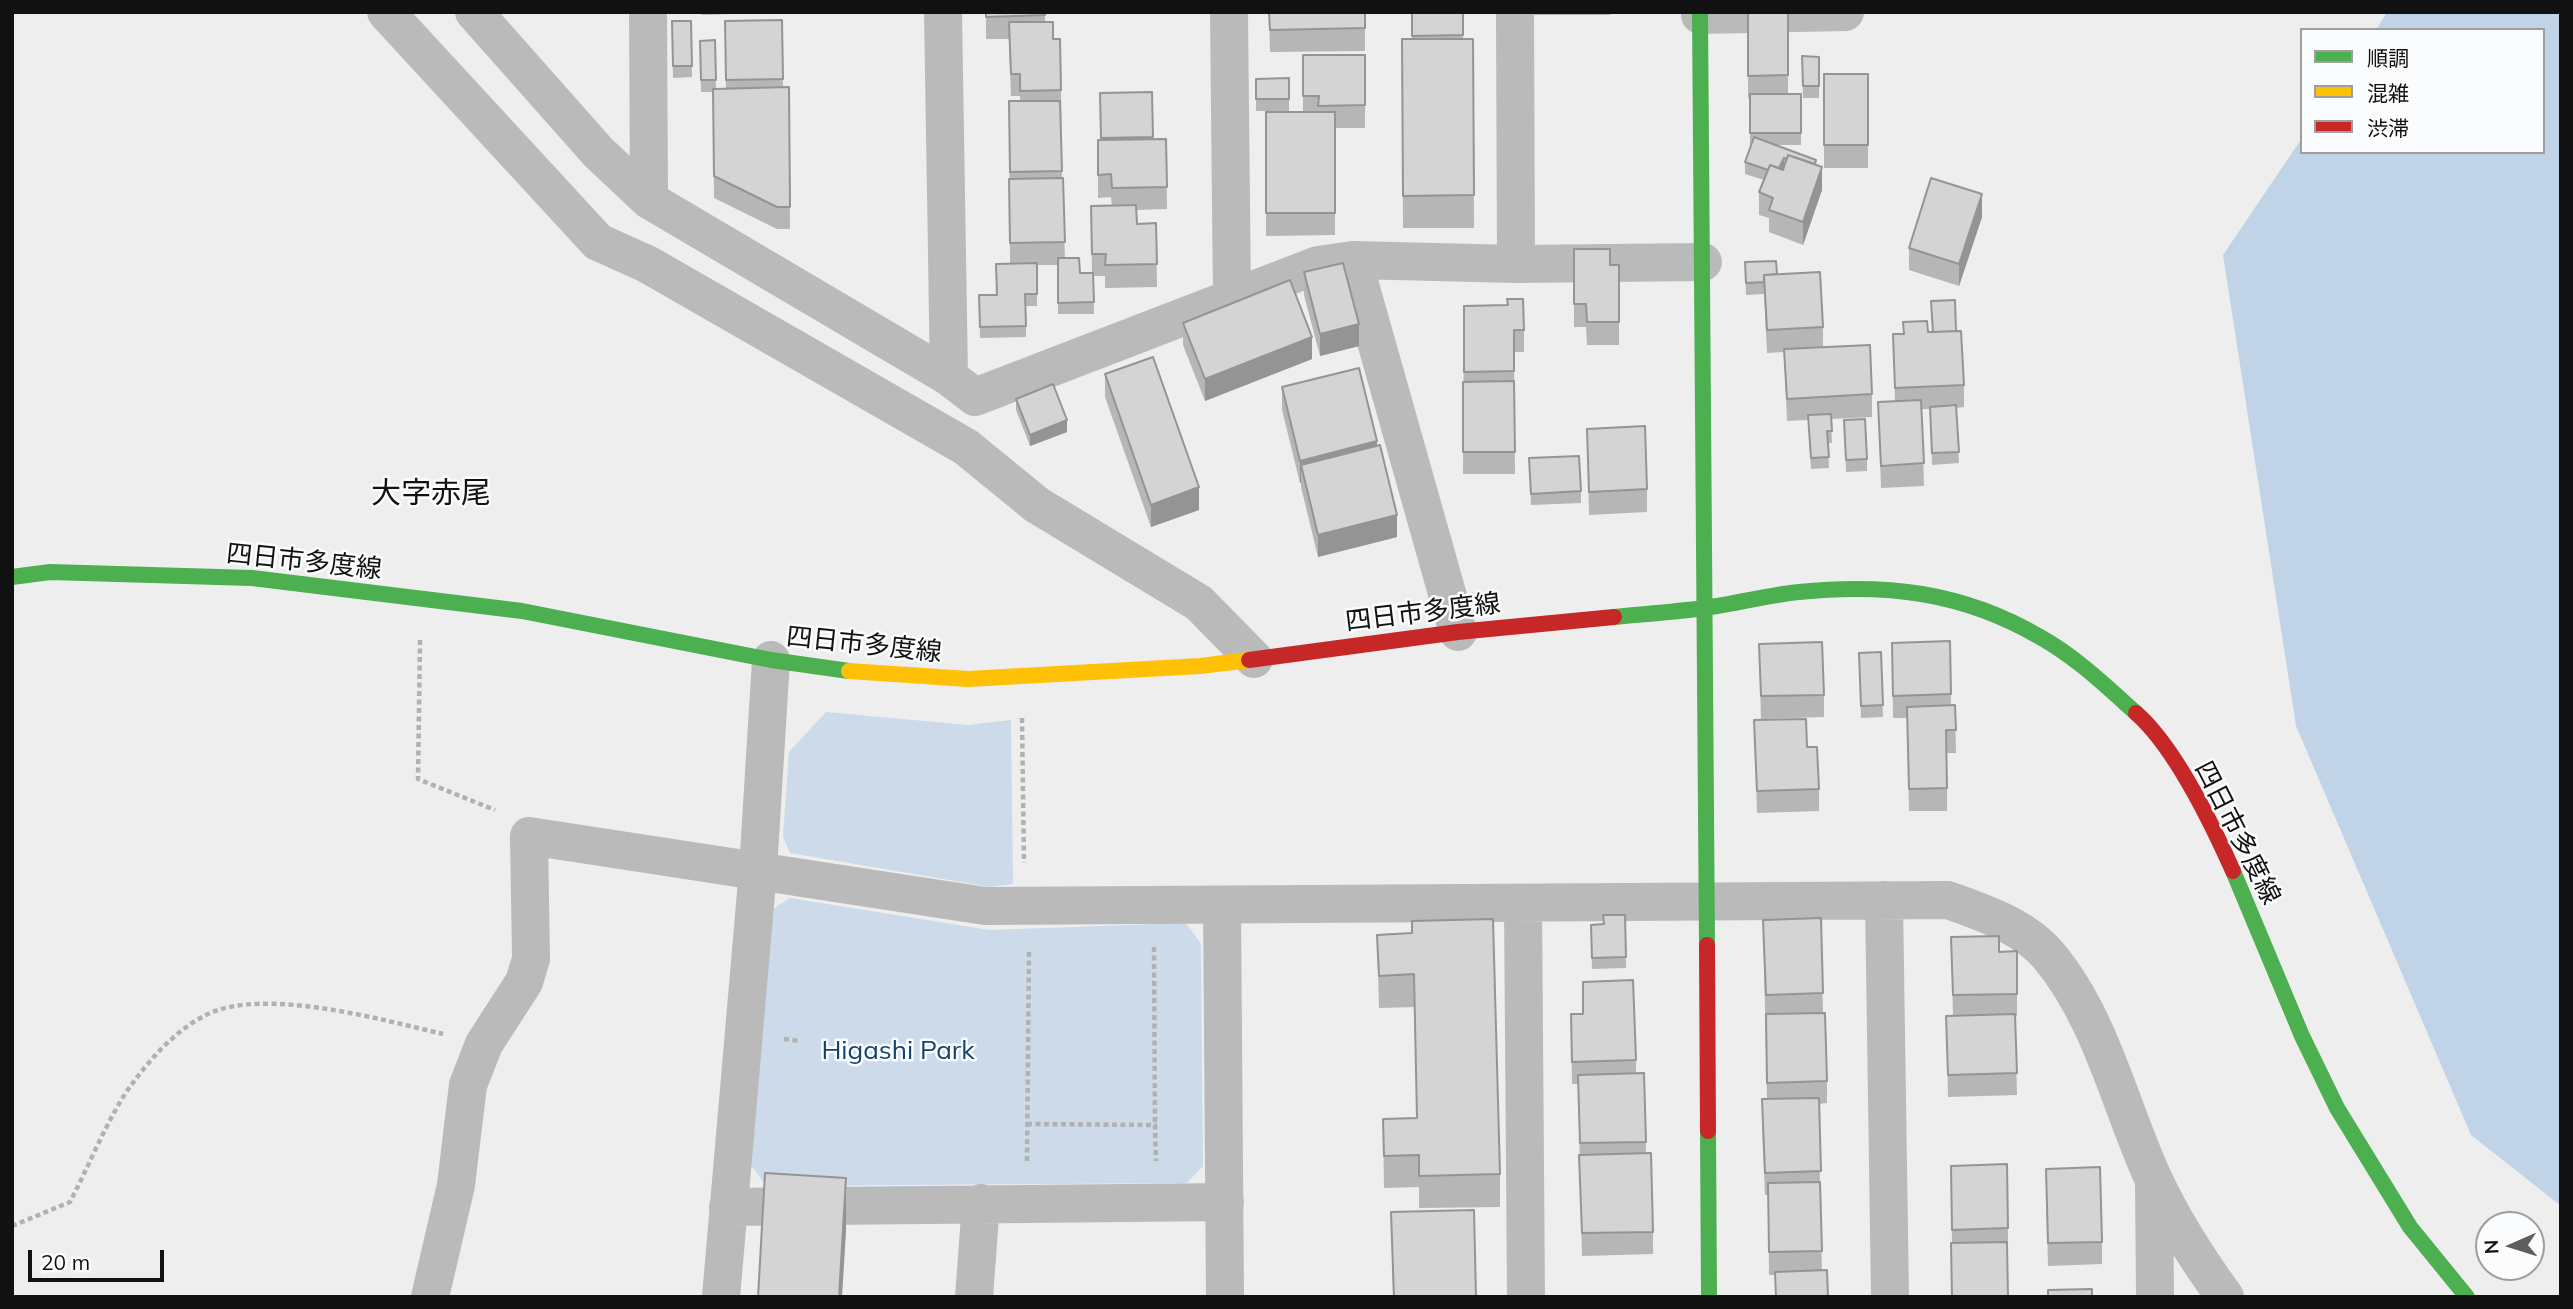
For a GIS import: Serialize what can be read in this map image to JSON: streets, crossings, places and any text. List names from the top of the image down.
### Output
{
  "streets": {
    "main road": ["四日市多度線"]
  },
  "districts": ["大字赤尾"],
  "parks": ["Higashi Park"],
  "legend": ["順調", "混雑", "渋滞"],
  "scale_bar": "20 m",
  "north": "left"
}
